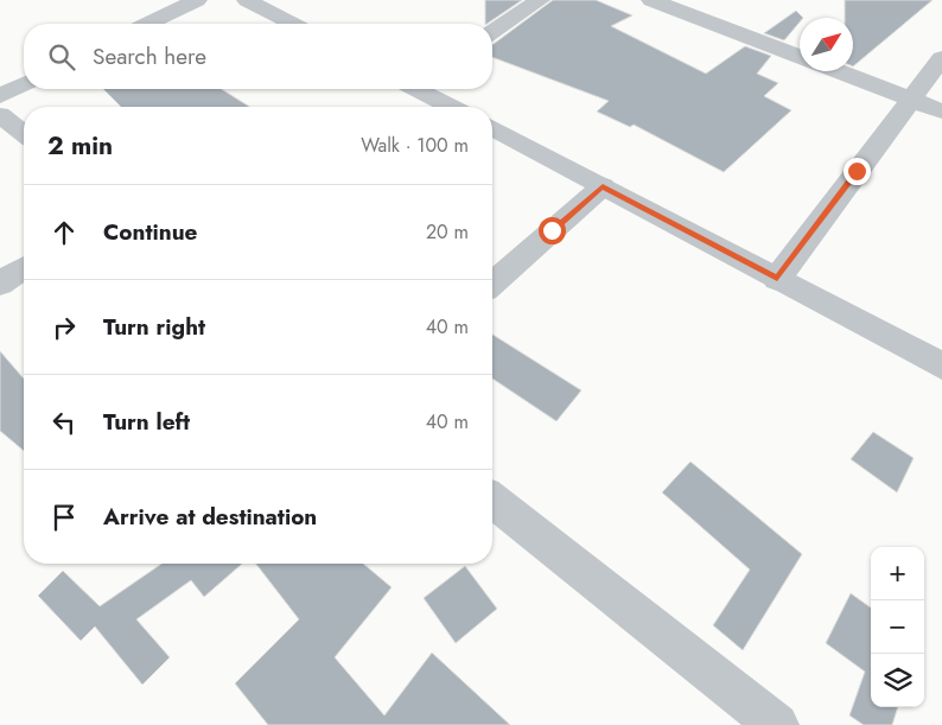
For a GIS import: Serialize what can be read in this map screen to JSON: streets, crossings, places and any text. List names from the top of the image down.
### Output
{
  "north": "top right",
  "page": {
    "search": "Search here",
    "heading": ["2 min", "Walk · 100 m"],
    "list": [
      ["Continue", "20 m"],
      ["Turn right", "40 m"],
      ["Turn left", "40 m"],
      "Arrive at destination"
    ],
    "map_buttons": ["+", "−"]
  }
}
